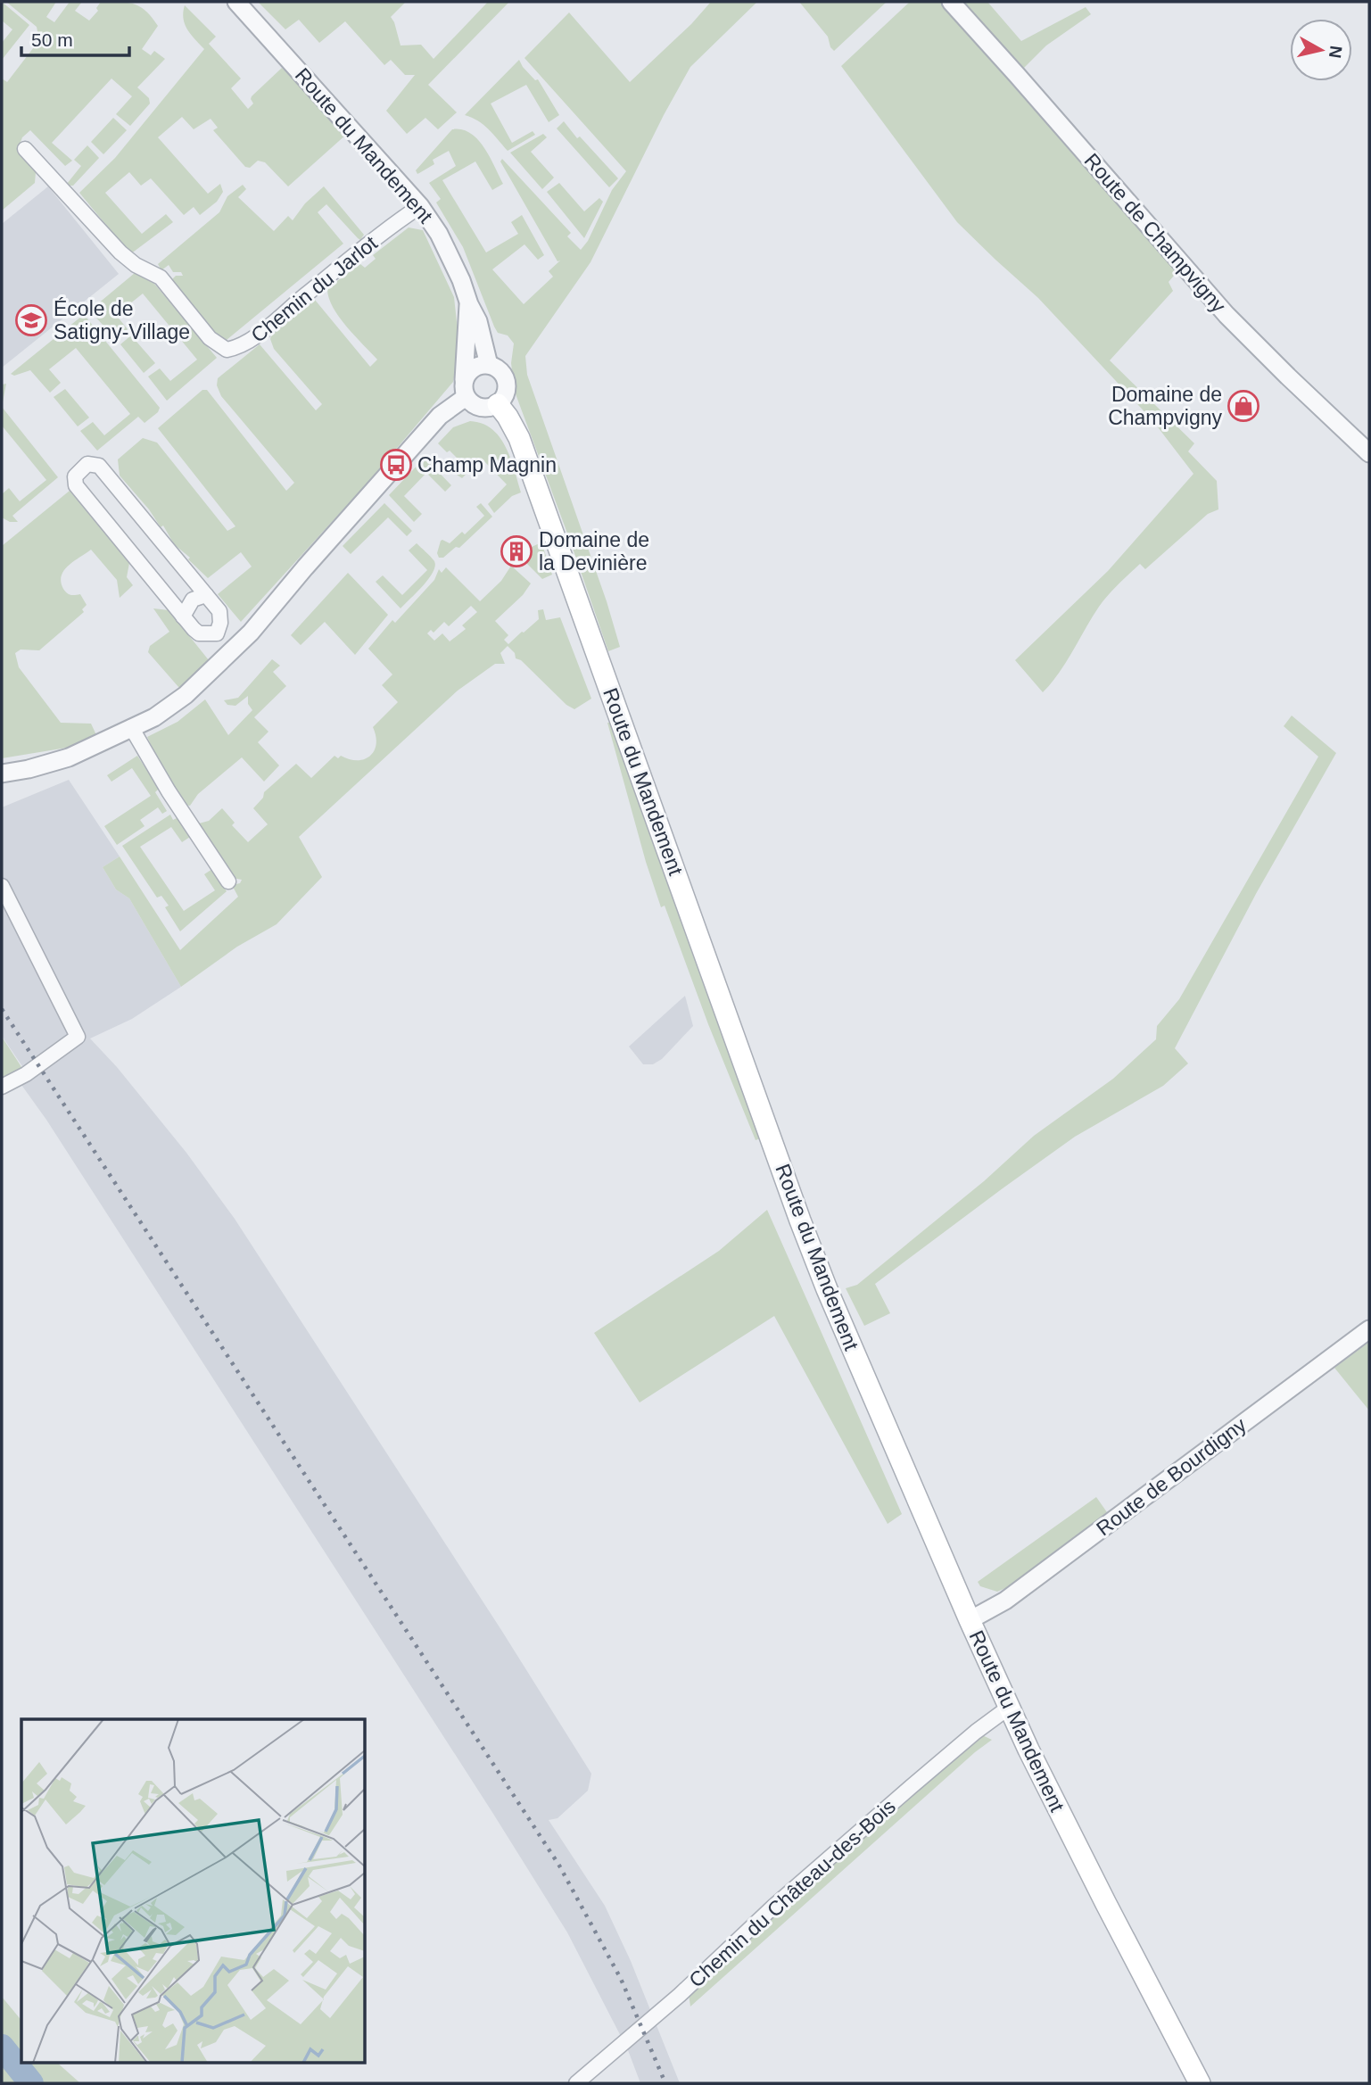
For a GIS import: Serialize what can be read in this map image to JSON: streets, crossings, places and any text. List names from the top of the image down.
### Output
{
  "streets": {
    "main road": ["Route du Mandement"],
    "street": [
      "Route de Champvigny",
      "Chemin du Jarlot",
      "Route de Bourdigny",
      "Chemin du Château-des-Bois"
    ]
  },
  "crossings": [
    ["Route du Mandement", "Chemin du Jarlot"],
    ["Route du Mandement", "Route de Bourdigny"],
    ["Route du Mandement", "Chemin du Château-des-Bois"]
  ],
  "places": {
    "school or university": ["École de Satigny-Village"],
    "shop": ["Domaine de Champvigny"],
    "bus stop": ["Champ Magnin"],
    "building": ["Domaine de la Devinière"]
  },
  "scale_bar": "50 m",
  "north": "right"
}
